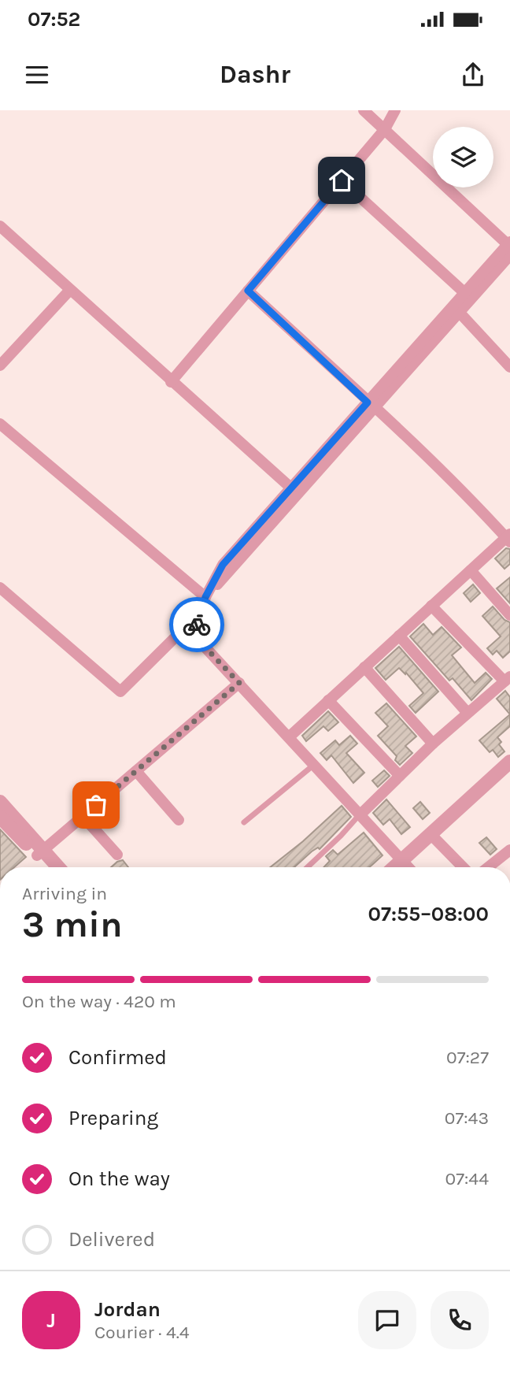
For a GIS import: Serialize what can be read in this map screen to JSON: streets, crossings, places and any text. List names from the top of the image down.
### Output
{
  "page": {
    "status": "07:52",
    "header": "Dashr",
    "heading": ["3 min", "Arriving in", "07:55–08:00"],
    "panel": ["Jordan", "Courier · 4.4"],
    "bar": "On the way · 420 m",
    "list": [
      ["Confirmed", "07:27"],
      ["Preparing", "07:43"],
      ["On the way", "07:44"],
      "Delivered"
    ],
    "round": "J"
  }
}
